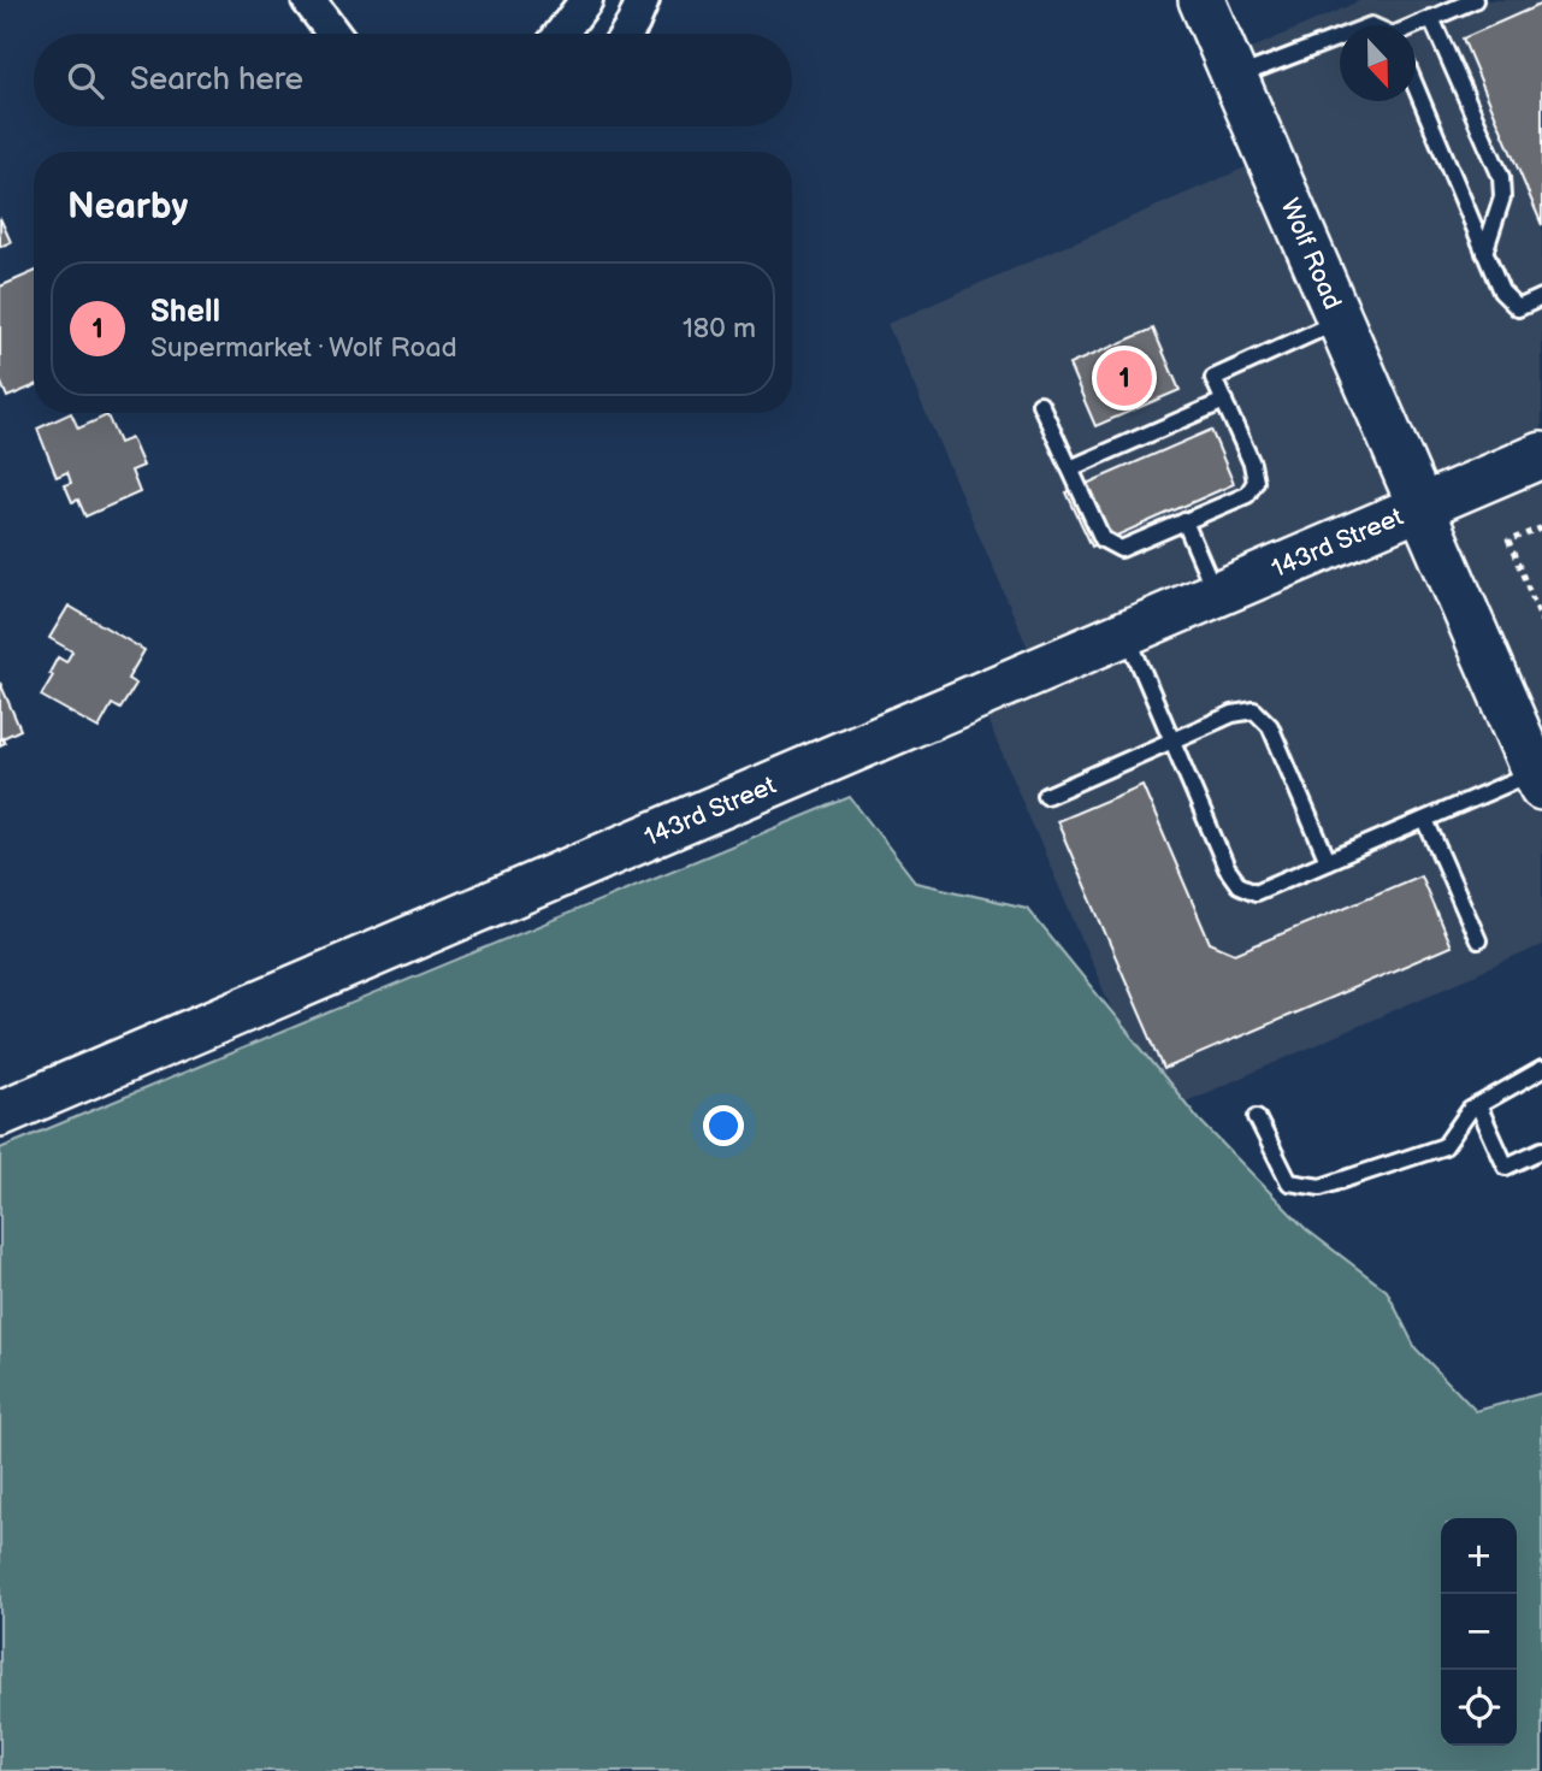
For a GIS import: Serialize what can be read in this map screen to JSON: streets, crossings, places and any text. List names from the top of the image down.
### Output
{
  "streets": {
    "main road": ["Wolf Road", "143rd Street"]
  },
  "crossings": [
    ["Wolf Road", "143rd Street"]
  ],
  "north": "bottom",
  "page": {
    "search": "Search here",
    "heading": "Nearby",
    "list": [
      {
        "mark": "1",
        "name": "Shell",
        "note": "Supermarket · Wolf Road",
        "value": "180 m"
      }
    ],
    "pins": "1",
    "map_buttons": ["+", "−"]
  }
}
